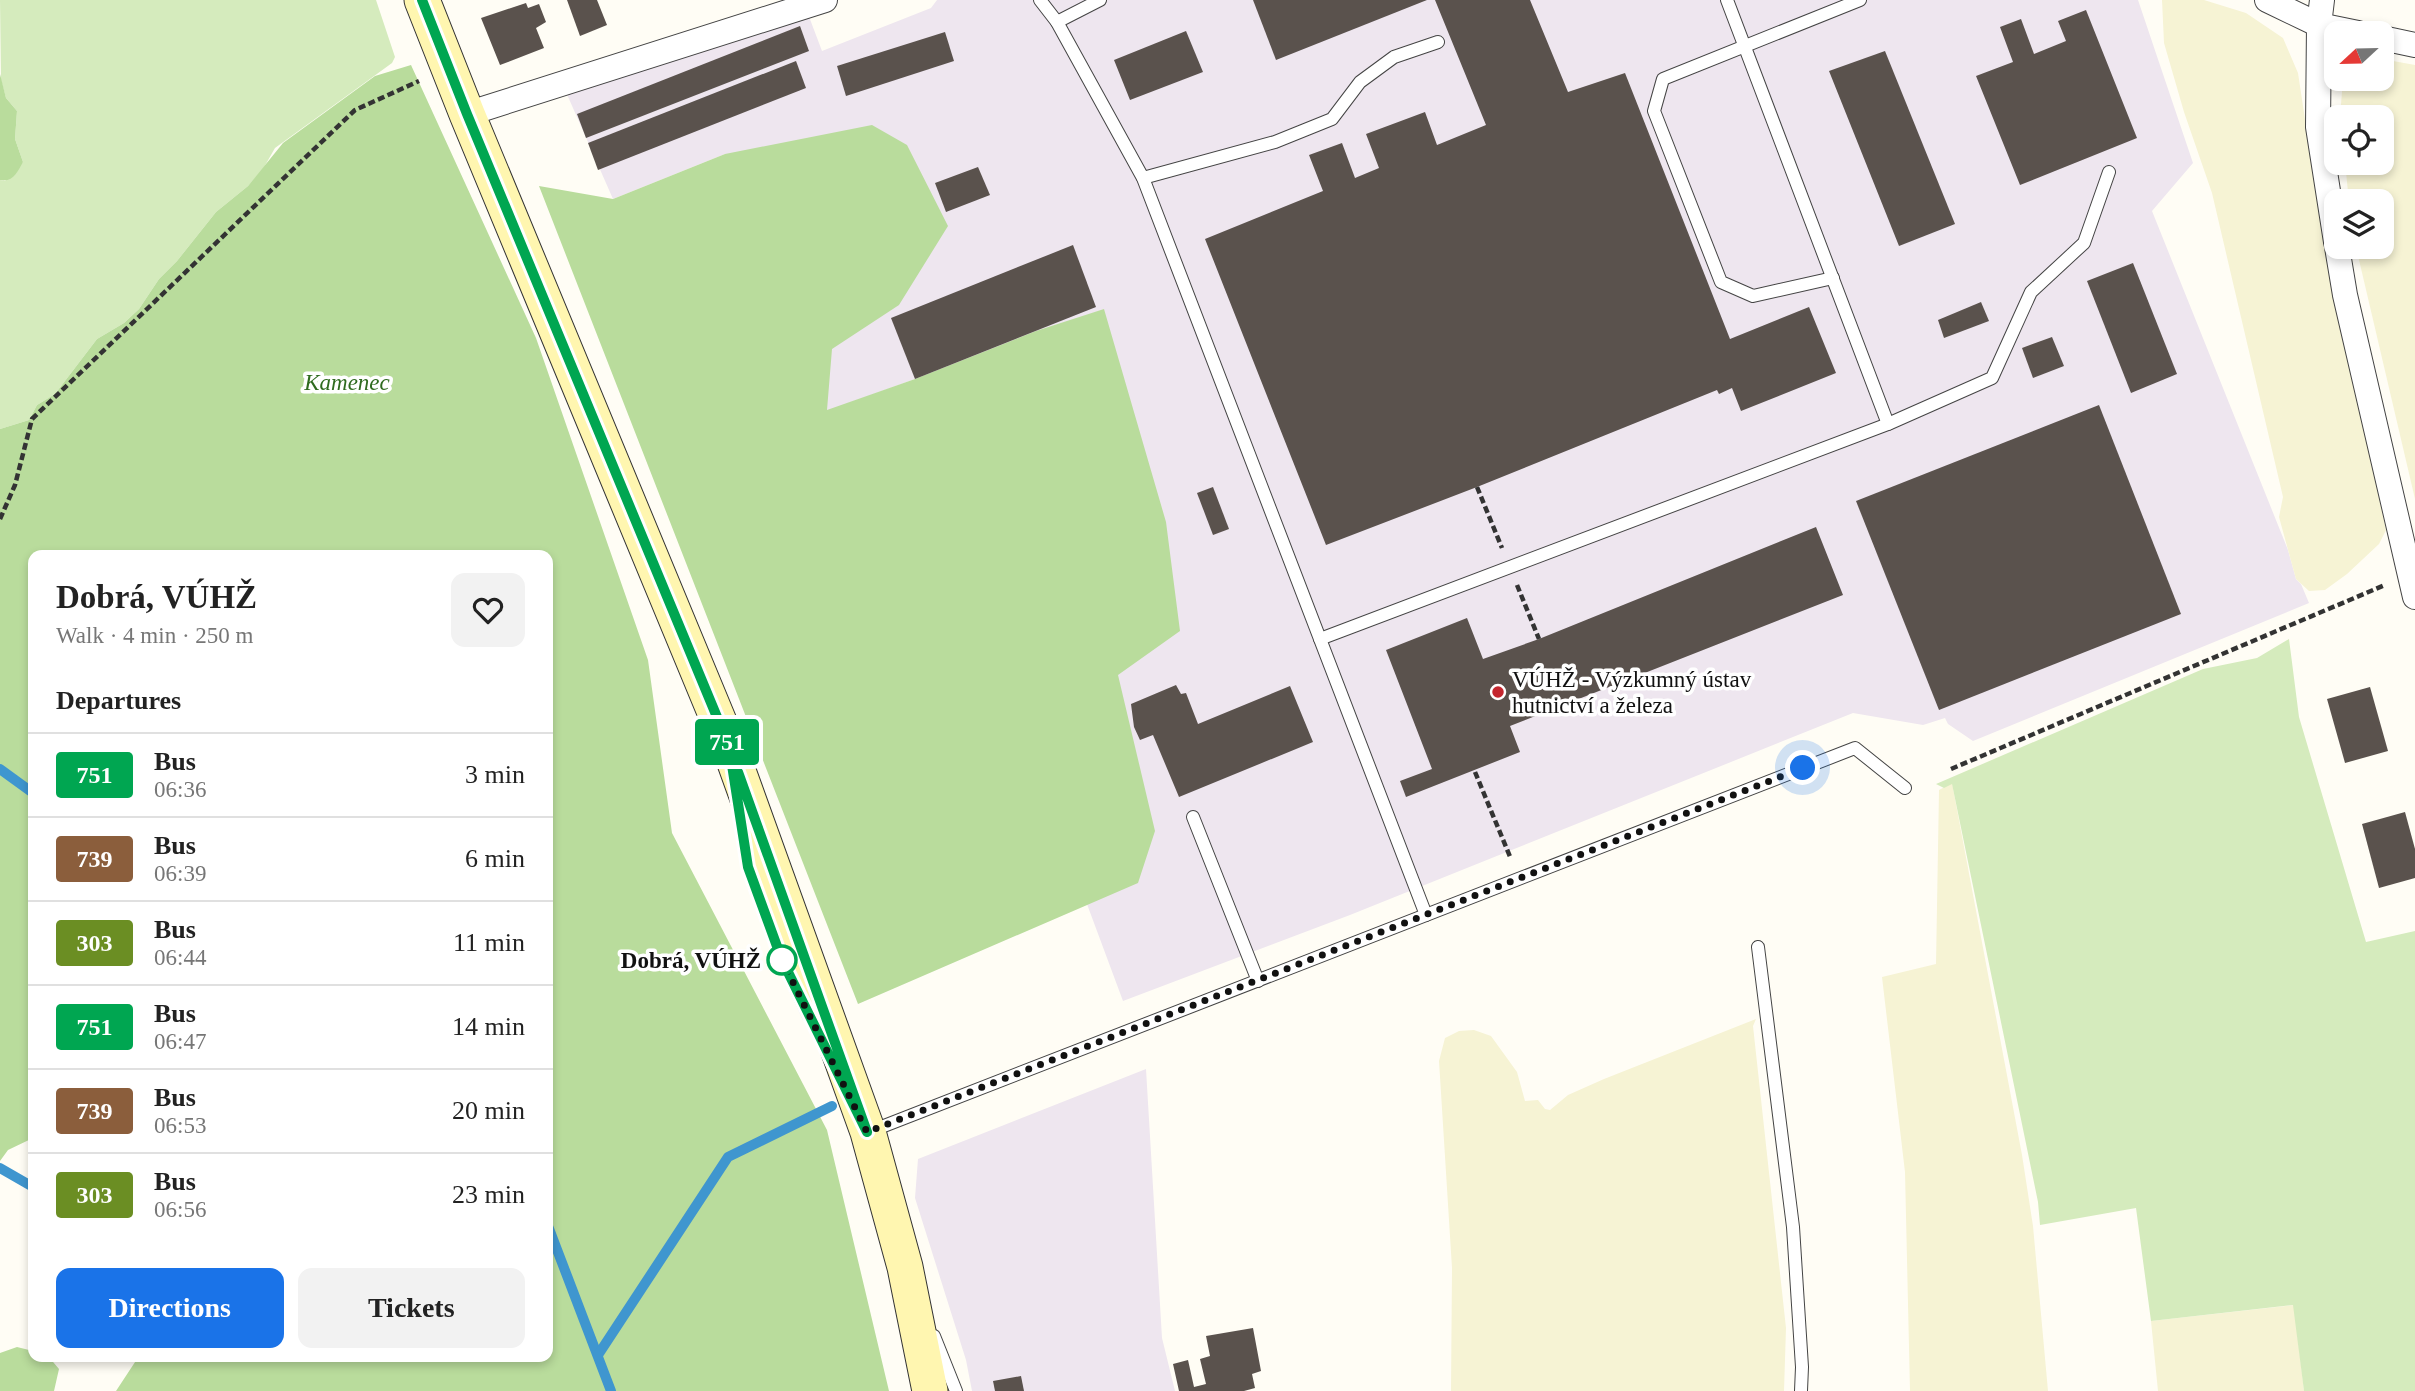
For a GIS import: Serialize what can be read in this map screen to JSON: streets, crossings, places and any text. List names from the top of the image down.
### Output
{
  "parks": ["Kamenec"],
  "places": ["VÚHŽ - Výzkumný ústav hutnictví a železa", "Dobrá, VÚHŽ"],
  "lines": ["bus line 751"],
  "north": "left",
  "page": {
    "on_map": "751",
    "heading": [
      ["Dobrá, VÚHŽ", "Walk · 4 min · 250 m"],
      "Departures"
    ],
    "list": [
      {
        "mark": "751",
        "name": "Bus",
        "note": "06:36",
        "value": "3 min"
      },
      {
        "mark": "739",
        "name": "Bus",
        "note": "06:39",
        "value": "6 min"
      },
      {
        "mark": "303",
        "name": "Bus",
        "note": "06:44",
        "value": "11 min"
      },
      {
        "mark": "751",
        "name": "Bus",
        "note": "06:47",
        "value": "14 min"
      },
      {
        "mark": "739",
        "name": "Bus",
        "note": "06:53",
        "value": "20 min"
      },
      {
        "mark": "303",
        "name": "Bus",
        "note": "06:56",
        "value": "23 min"
      }
    ],
    "buttons": ["Directions", "Tickets"]
  }
}
